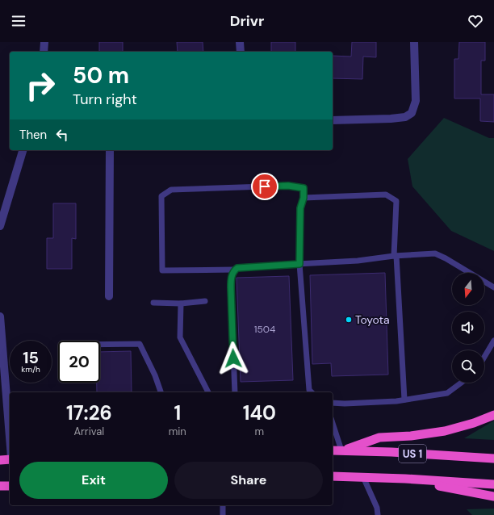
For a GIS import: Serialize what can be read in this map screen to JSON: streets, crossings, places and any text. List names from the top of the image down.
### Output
{
  "streets": {
    "highway": ["US 1"]
  },
  "places": ["Toyota"],
  "house_numbers": ["1504"],
  "north": "bottom",
  "page": {
    "header": "Drivr",
    "turn": ["50 m", "Turn right"],
    "then": "Then",
    "speed": "15 km/h",
    "limit": "20",
    "eta": [
      "17:26",
      "Arrival",
      "1",
      "min",
      "140",
      "m"
    ],
    "buttons": ["Exit", "Share"]
  }
}
